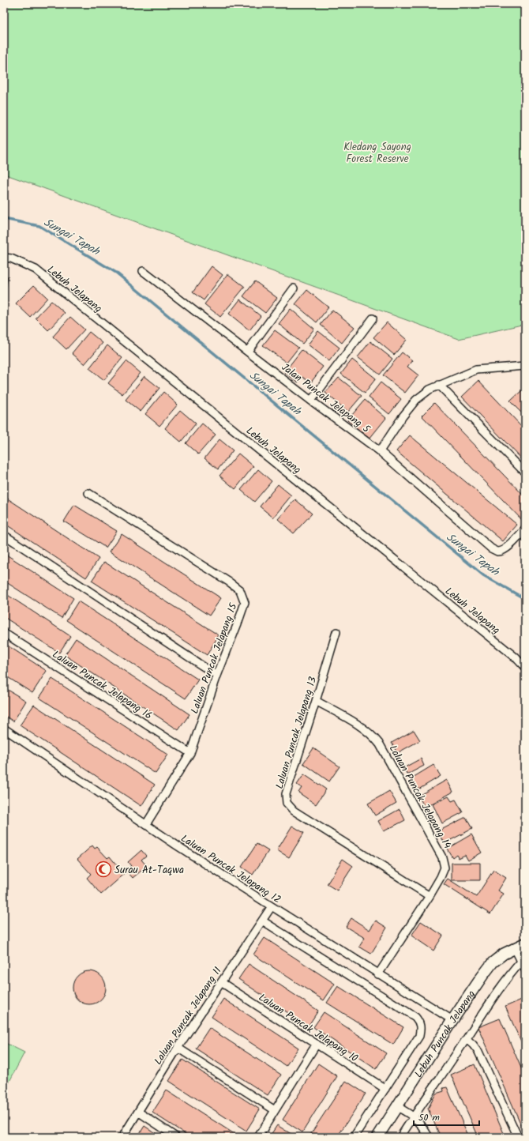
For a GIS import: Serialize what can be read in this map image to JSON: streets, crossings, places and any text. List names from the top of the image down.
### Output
{
  "streets": {
    "street": [
      "Lebuh Jelapang",
      "Jalan Puncak Jelapang 5",
      "Laluan Puncak Jelapang 15",
      "Laluan Puncak Jelapang 16",
      "Laluan Puncak Jelapang 13",
      "Laluan Puncak Jelapang 14",
      "Laluan Puncak Jelapang 12",
      "Laluan Puncak Jelapang 11",
      "Laluan Puncak Jelapang 10",
      "Lebuh Puncak Jelapang"
    ]
  },
  "crossings": [
    ["Laluan Puncak Jelapang 15", "Laluan Puncak Jelapang 16"],
    ["Laluan Puncak Jelapang 15", "Laluan Puncak Jelapang 12"],
    ["Laluan Puncak Jelapang 13", "Laluan Puncak Jelapang 14"],
    ["Laluan Puncak Jelapang 14", "Laluan Puncak Jelapang 12"],
    ["Laluan Puncak Jelapang 12", "Laluan Puncak Jelapang 11"],
    ["Laluan Puncak Jelapang 12", "Lebuh Puncak Jelapang"],
    ["Laluan Puncak Jelapang 11", "Laluan Puncak Jelapang 10"]
  ],
  "water": ["Sungai Tapah"],
  "parks": ["Kledang Sayong Forest Reserve"],
  "places": {
    "mosque": ["Surau At-Taqwa"]
  },
  "scale_bar": "50 m"
}
